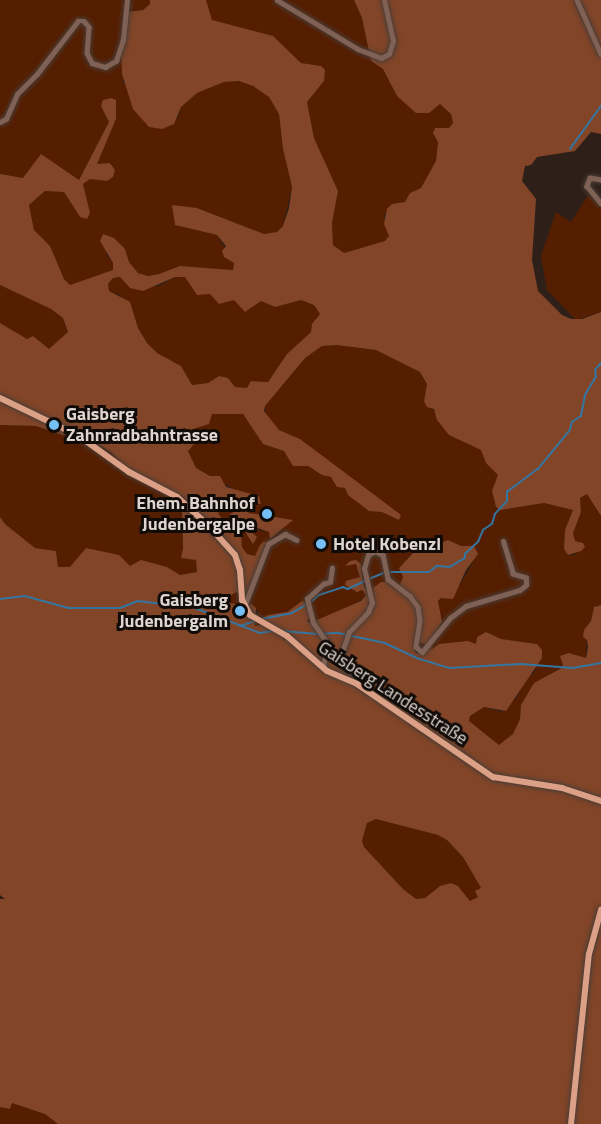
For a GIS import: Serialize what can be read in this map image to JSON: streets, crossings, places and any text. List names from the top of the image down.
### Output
{
  "streets": {
    "main road": ["Gaisberg Landesstraße"]
  },
  "places": [
    "Gaisberg Zahnradbahntrasse",
    "Ehem. Bahnhof Judenbergalpe",
    "Hotel Kobenzl",
    "Gaisberg Judenbergalm"
  ]
}
